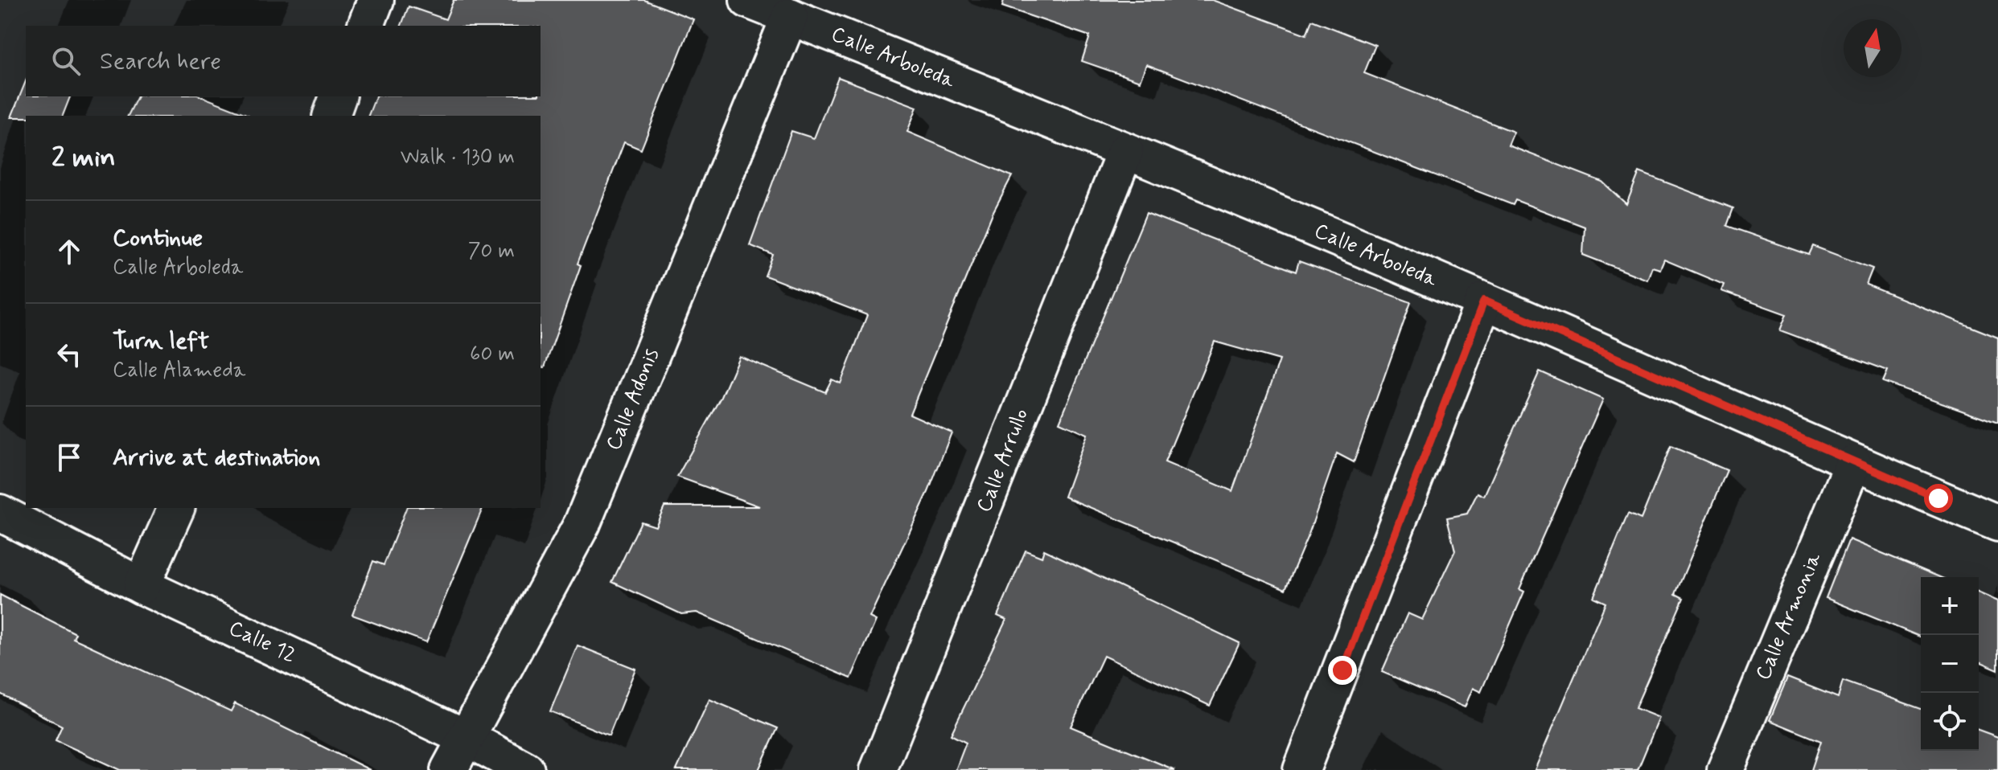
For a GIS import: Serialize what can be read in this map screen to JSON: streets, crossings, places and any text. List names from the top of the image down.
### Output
{
  "streets": {
    "street": [
      "Calle Arboleda",
      "Calle Adonis",
      "Calle Arrullo",
      "Calle Armonia",
      "Calle 12"
    ]
  },
  "crossings": [
    ["Calle Arboleda", "Calle Adonis"],
    ["Calle Arboleda", "Calle Arrullo"],
    ["Calle Arboleda", "Calle Armonia"],
    ["Calle Adonis", "Calle 12"]
  ],
  "north": "top",
  "page": {
    "search": "Search here",
    "heading": ["2 min", "Walk · 130 m"],
    "list": [
      ["Continue", "Calle Arboleda", "70 m"],
      ["Turn left", "Calle Alameda", "60 m"],
      "Arrive at destination"
    ],
    "map_buttons": ["+", "−"]
  }
}
